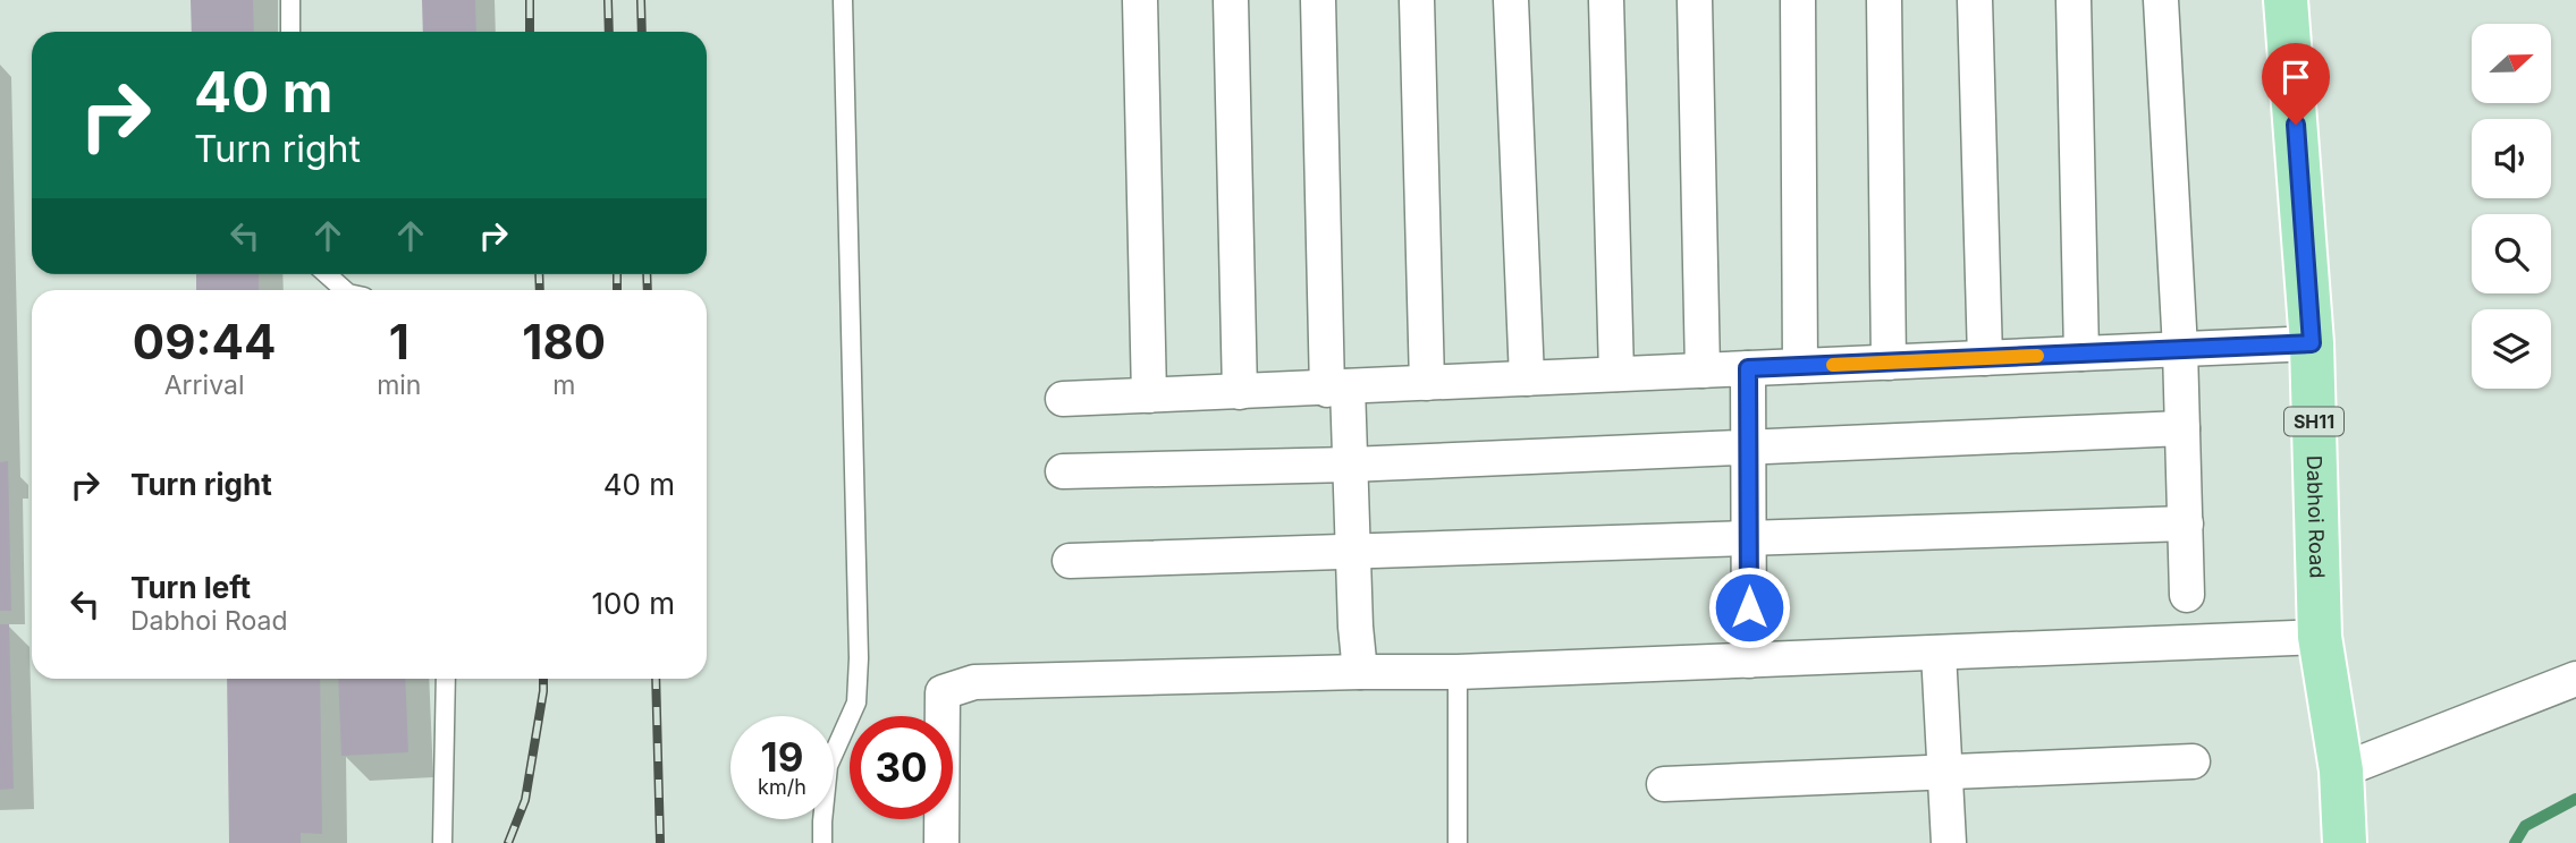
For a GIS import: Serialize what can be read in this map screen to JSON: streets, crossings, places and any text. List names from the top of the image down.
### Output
{
  "streets": {
    "main road": ["SH11", "Dabhoi Road"]
  },
  "north": "right",
  "page": {
    "turn": ["40 m", "Turn right"],
    "eta": [
      "09:44",
      "Arrival",
      "1",
      "min",
      "180",
      "m"
    ],
    "list": [
      {
        "name": "Turn right",
        "value": "40 m"
      },
      {
        "name": "Turn left",
        "note": "Dabhoi Road",
        "value": "100 m"
      }
    ],
    "speed": "19 km/h",
    "limit": "30"
  }
}
